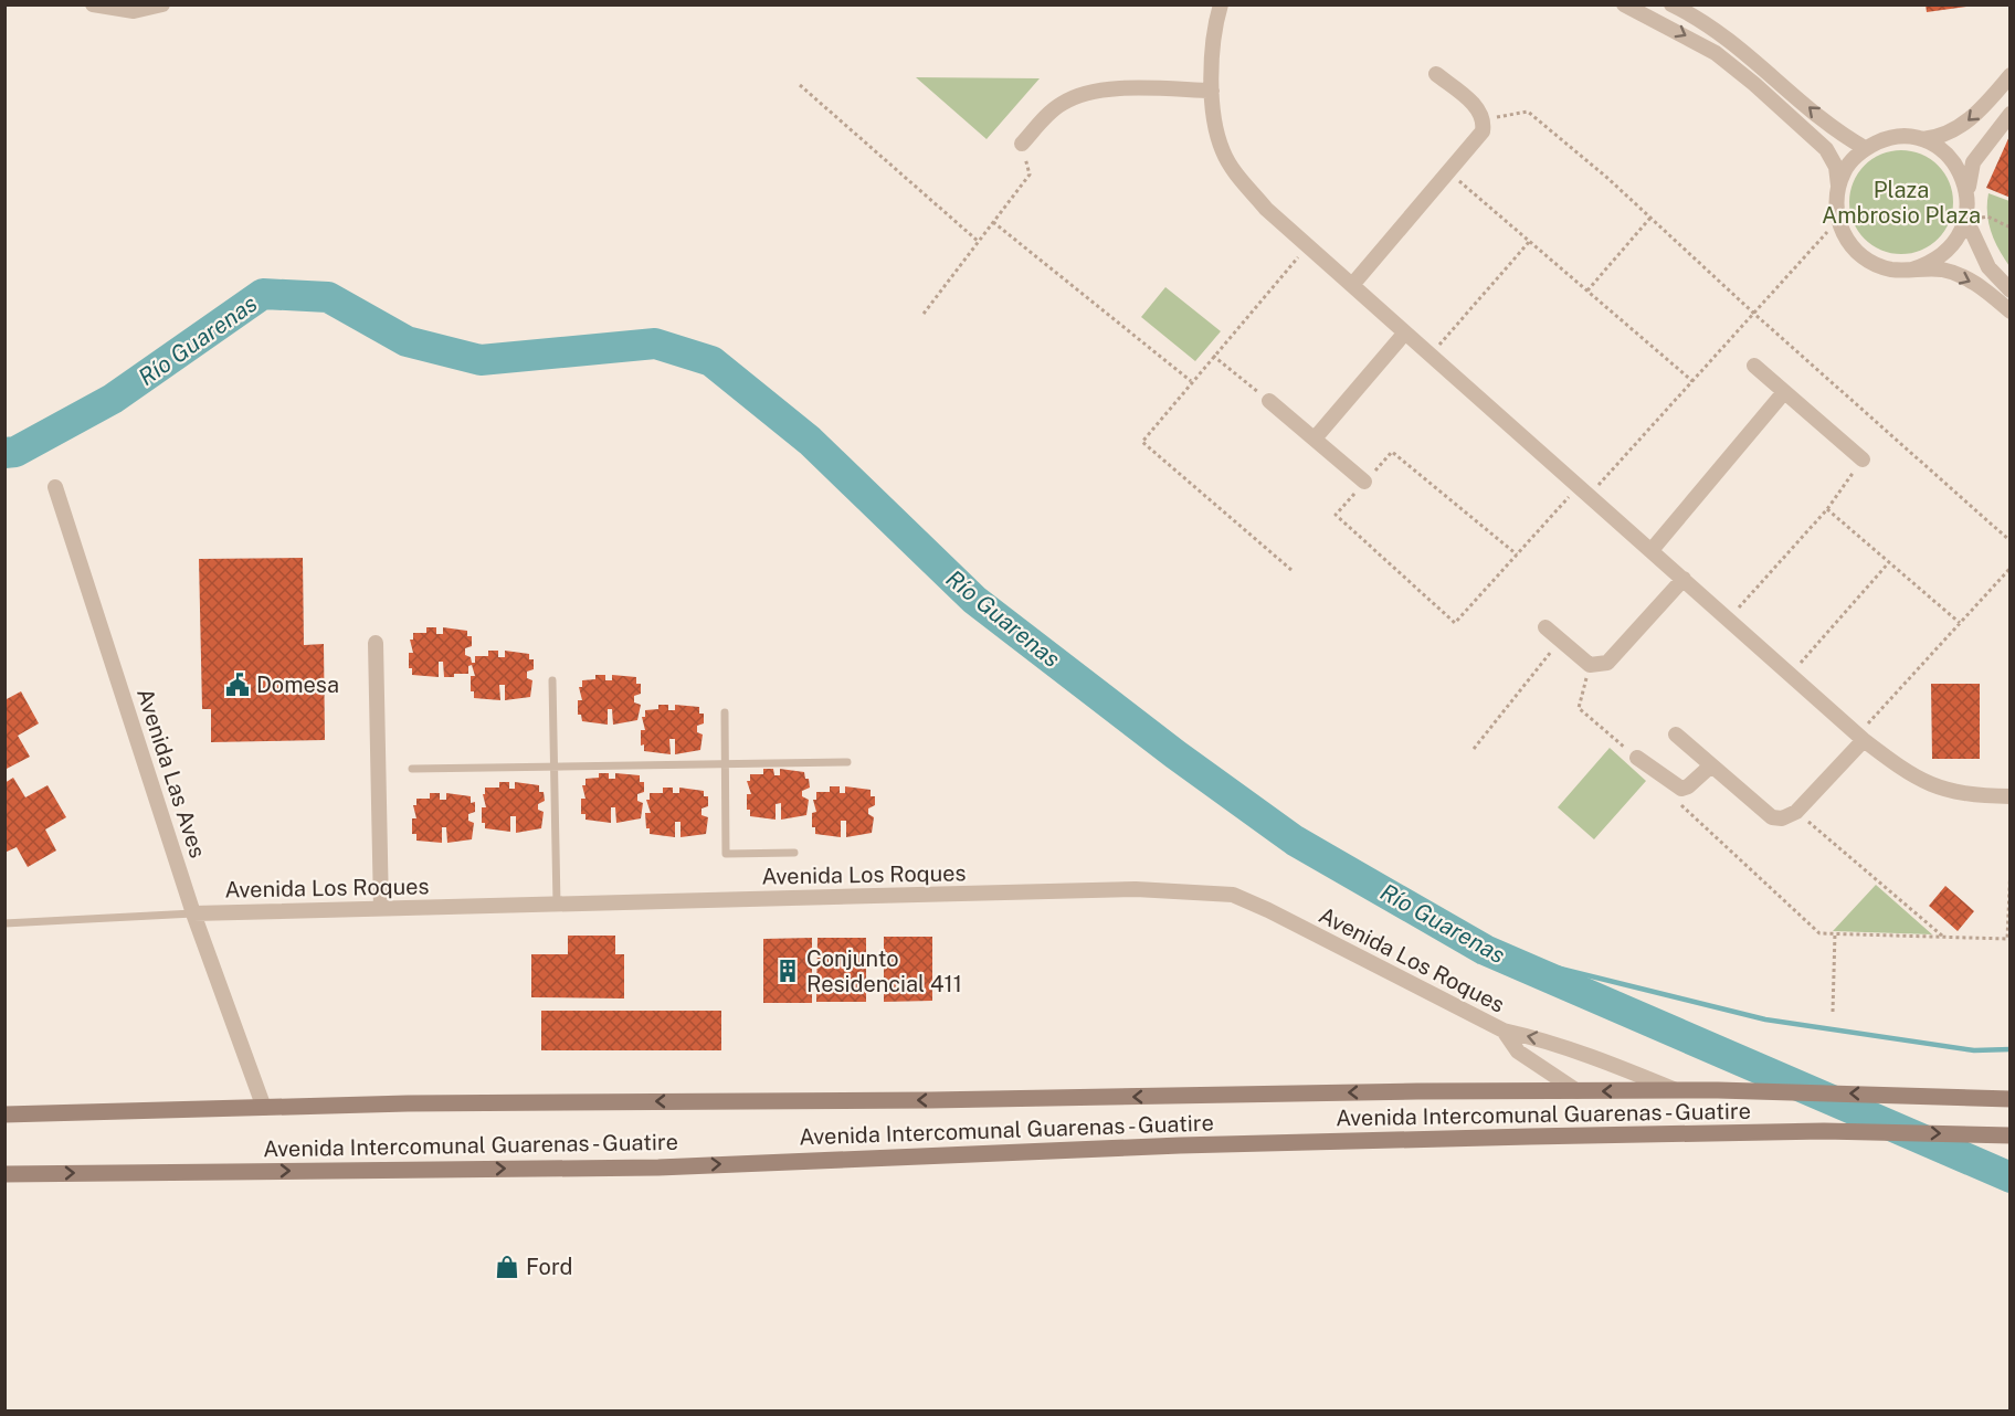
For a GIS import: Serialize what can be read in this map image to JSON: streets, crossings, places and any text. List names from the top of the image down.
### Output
{
  "streets": {
    "main road": ["Avenida Intercomunal Guarenas - Guatire"],
    "street": ["Avenida Las Aves", "Avenida Los Roques"]
  },
  "crossings": [
    ["Avenida Las Aves", "Avenida Los Roques"],
    ["Avenida Las Aves", "Avenida Intercomunal Guarenas - Guatire"],
    ["Avenida Los Roques", "Avenida Intercomunal Guarenas - Guatire"]
  ],
  "water": ["Río Guarenas"],
  "parks": ["Plaza Ambrosio Plaza"],
  "places": {
    "public building": ["Domesa"],
    "building": ["Conjunto Residencial 411"],
    "shop": ["Ford"]
  }
}
